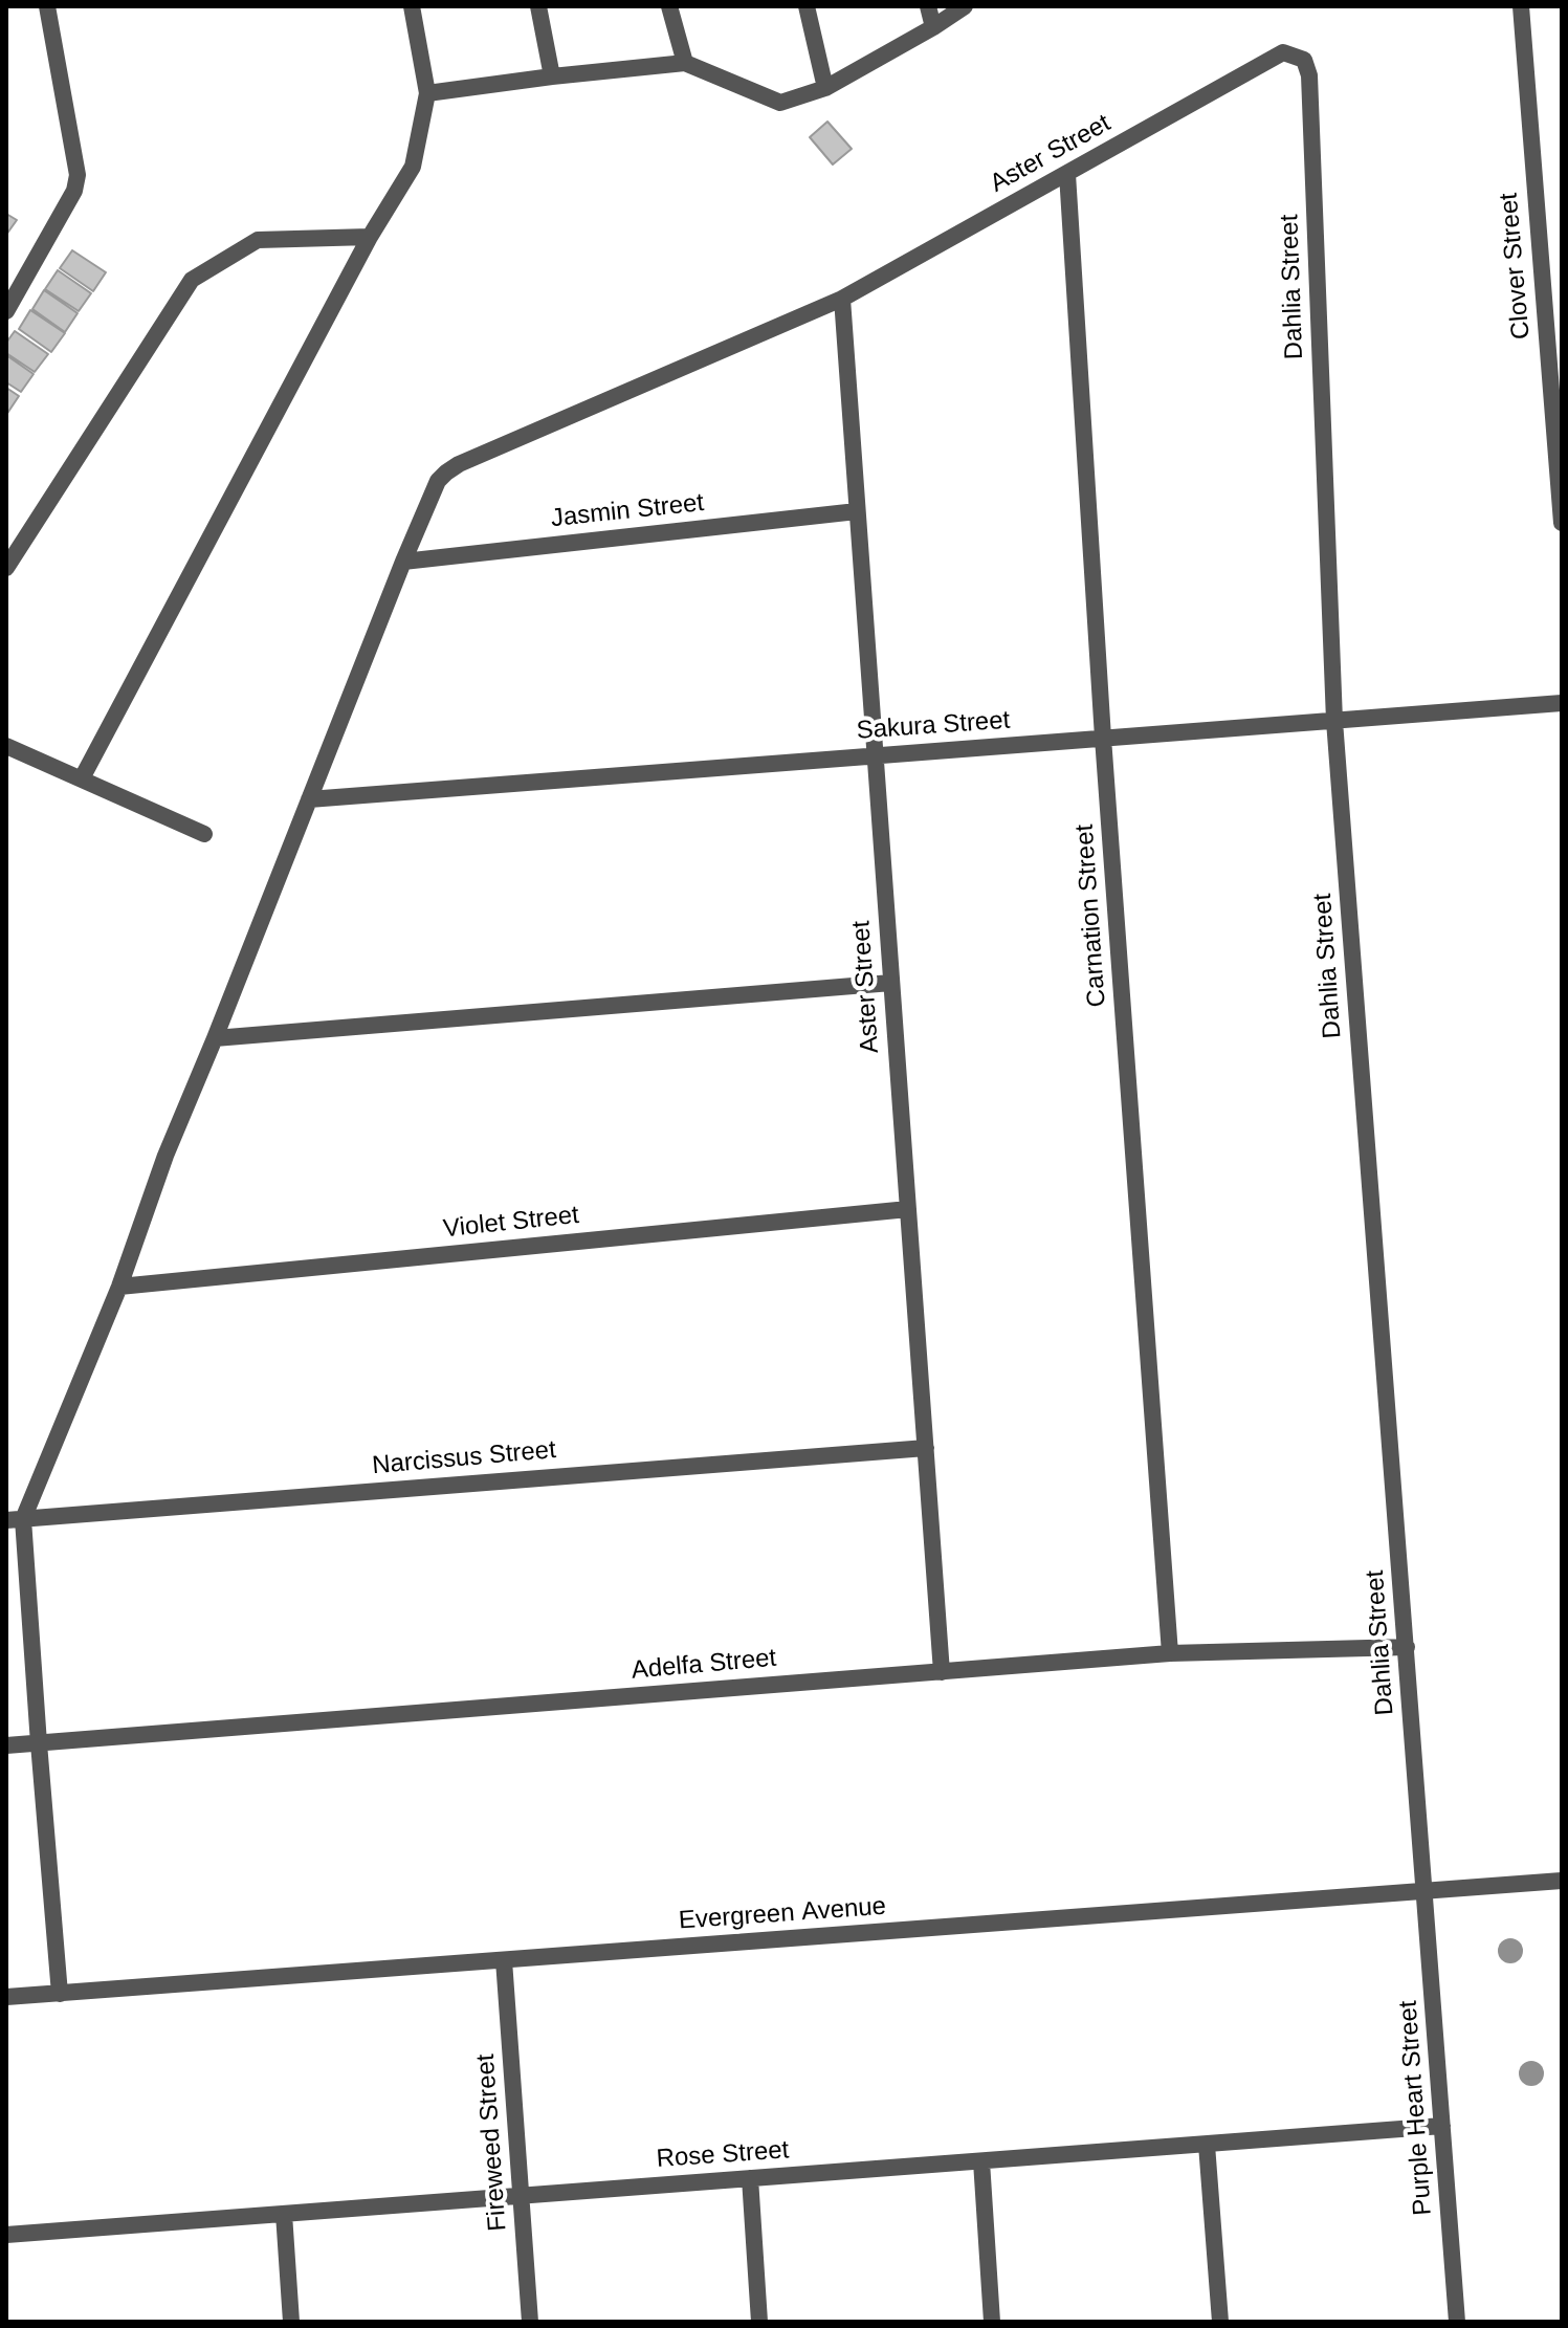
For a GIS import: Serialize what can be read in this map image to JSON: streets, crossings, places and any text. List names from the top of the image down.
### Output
{
  "streets": {
    "street": [
      "Aster Street",
      "Clover Street",
      "Dahlia Street",
      "Jasmin Street",
      "Sakura Street",
      "Carnation Street",
      "Violet Street",
      "Narcissus Street",
      "Adelfa Street",
      "Evergreen Avenue",
      "Purple Heart Street",
      "Fireweed Street",
      "Rose Street"
    ]
  },
  "crossings": [
    ["Aster Street", "Dahlia Street"],
    ["Aster Street", "Jasmin Street"],
    ["Aster Street", "Sakura Street"],
    ["Aster Street", "Carnation Street"],
    ["Aster Street", "Violet Street"],
    ["Aster Street", "Narcissus Street"],
    ["Aster Street", "Adelfa Street"],
    ["Dahlia Street", "Sakura Street"],
    ["Dahlia Street", "Adelfa Street"],
    ["Dahlia Street", "Evergreen Avenue"],
    ["Dahlia Street", "Purple Heart Street"],
    ["Sakura Street", "Carnation Street"],
    ["Carnation Street", "Adelfa Street"],
    ["Evergreen Avenue", "Purple Heart Street"],
    ["Evergreen Avenue", "Fireweed Street"],
    ["Purple Heart Street", "Rose Street"],
    ["Fireweed Street", "Rose Street"]
  ]
}
